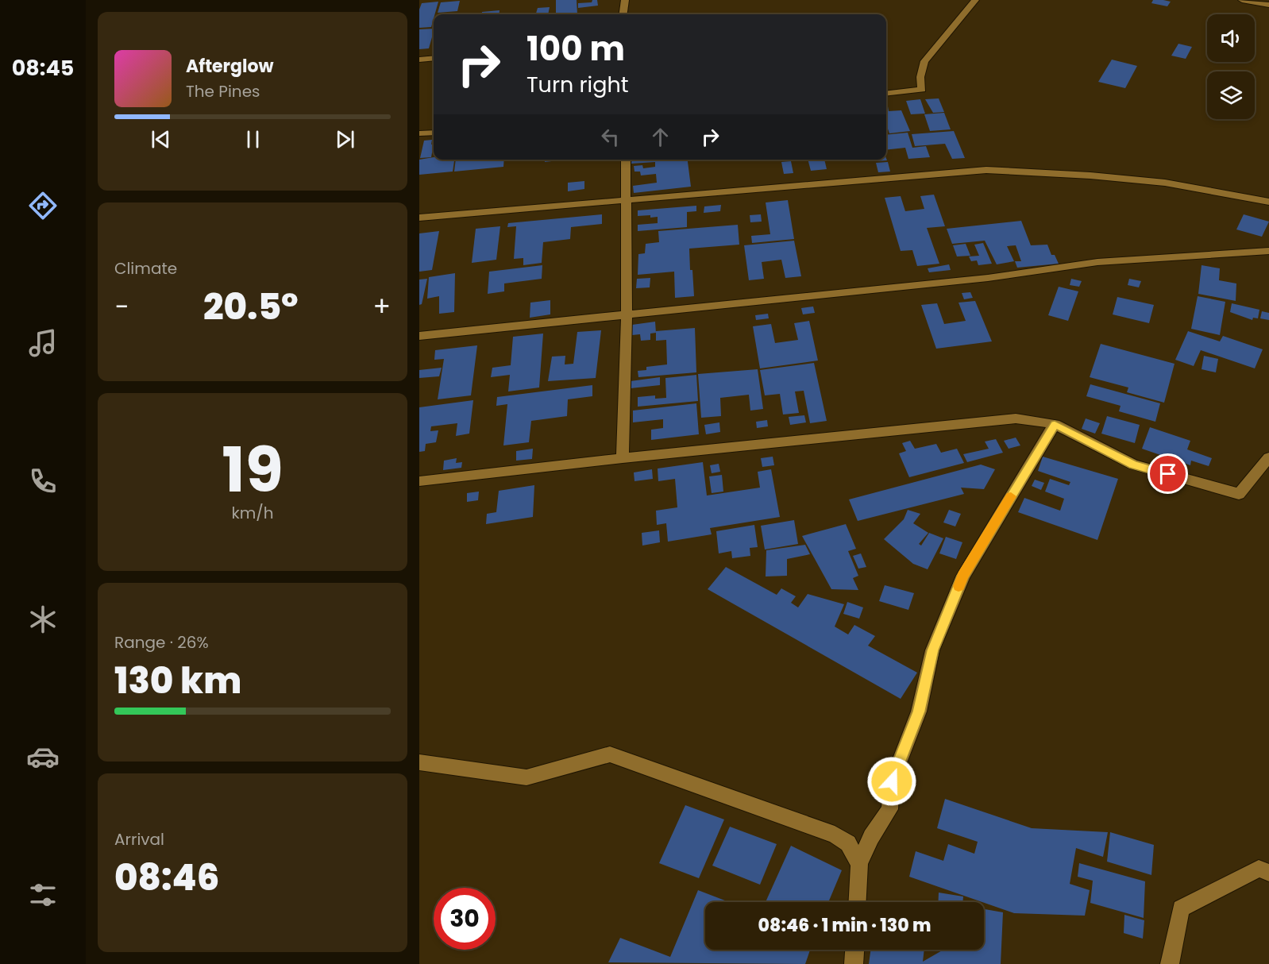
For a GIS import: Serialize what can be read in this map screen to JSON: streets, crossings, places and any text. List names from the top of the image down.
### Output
{
  "page": {
    "tabs": "08:45",
    "turn": ["100 m", "Turn right"],
    "song": ["Afterglow", "The Pines"],
    "tile": [
      "Climate",
      ["19", "km/h"],
      ["Range · 26%", "130 km"],
      ["Arrival", "08:46"]
    ],
    "heat": ["−", "20.5°", "+"],
    "limit": "30",
    "trip": "08:46 · 1 min · 130 m"
  }
}
